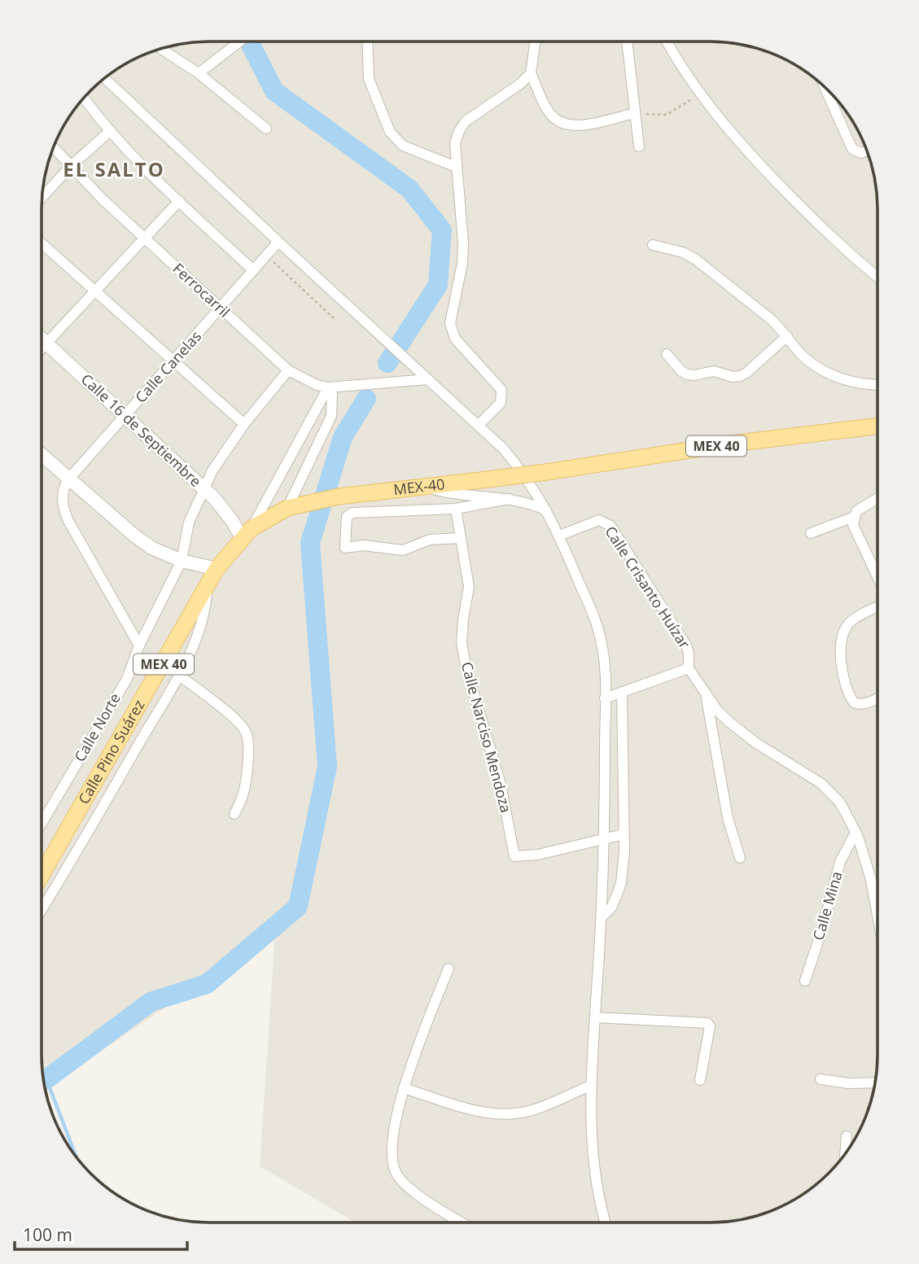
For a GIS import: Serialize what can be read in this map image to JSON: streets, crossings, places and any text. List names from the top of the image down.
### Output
{
  "streets": {
    "main road": ["MEX 40", "MEX-40", "Calle Pino Suárez"],
    "street": [
      "Ferrocarril",
      "Calle Canelas",
      "Calle 16 de Septiembre",
      "Calle Crisanto Huízar",
      "Calle Norte",
      "Calle Narciso Mendoza",
      "Calle Mina"
    ]
  },
  "crossings": [
    ["Ferrocarril", "Calle Canelas"],
    ["Ferrocarril", "Calle Norte"],
    ["Calle Canelas", "Calle 16 de Septiembre"],
    ["Calle Canelas", "Calle Norte"],
    ["Calle 16 de Septiembre", "Calle Norte"],
    ["Calle 16 de Septiembre", "Calle Pino Suárez"],
    ["MEX-40", "Calle Pino Suárez"],
    ["Calle Crisanto Huízar", "Calle Mina"]
  ],
  "districts": ["EL SALTO"],
  "scale_bar": "100 m"
}
